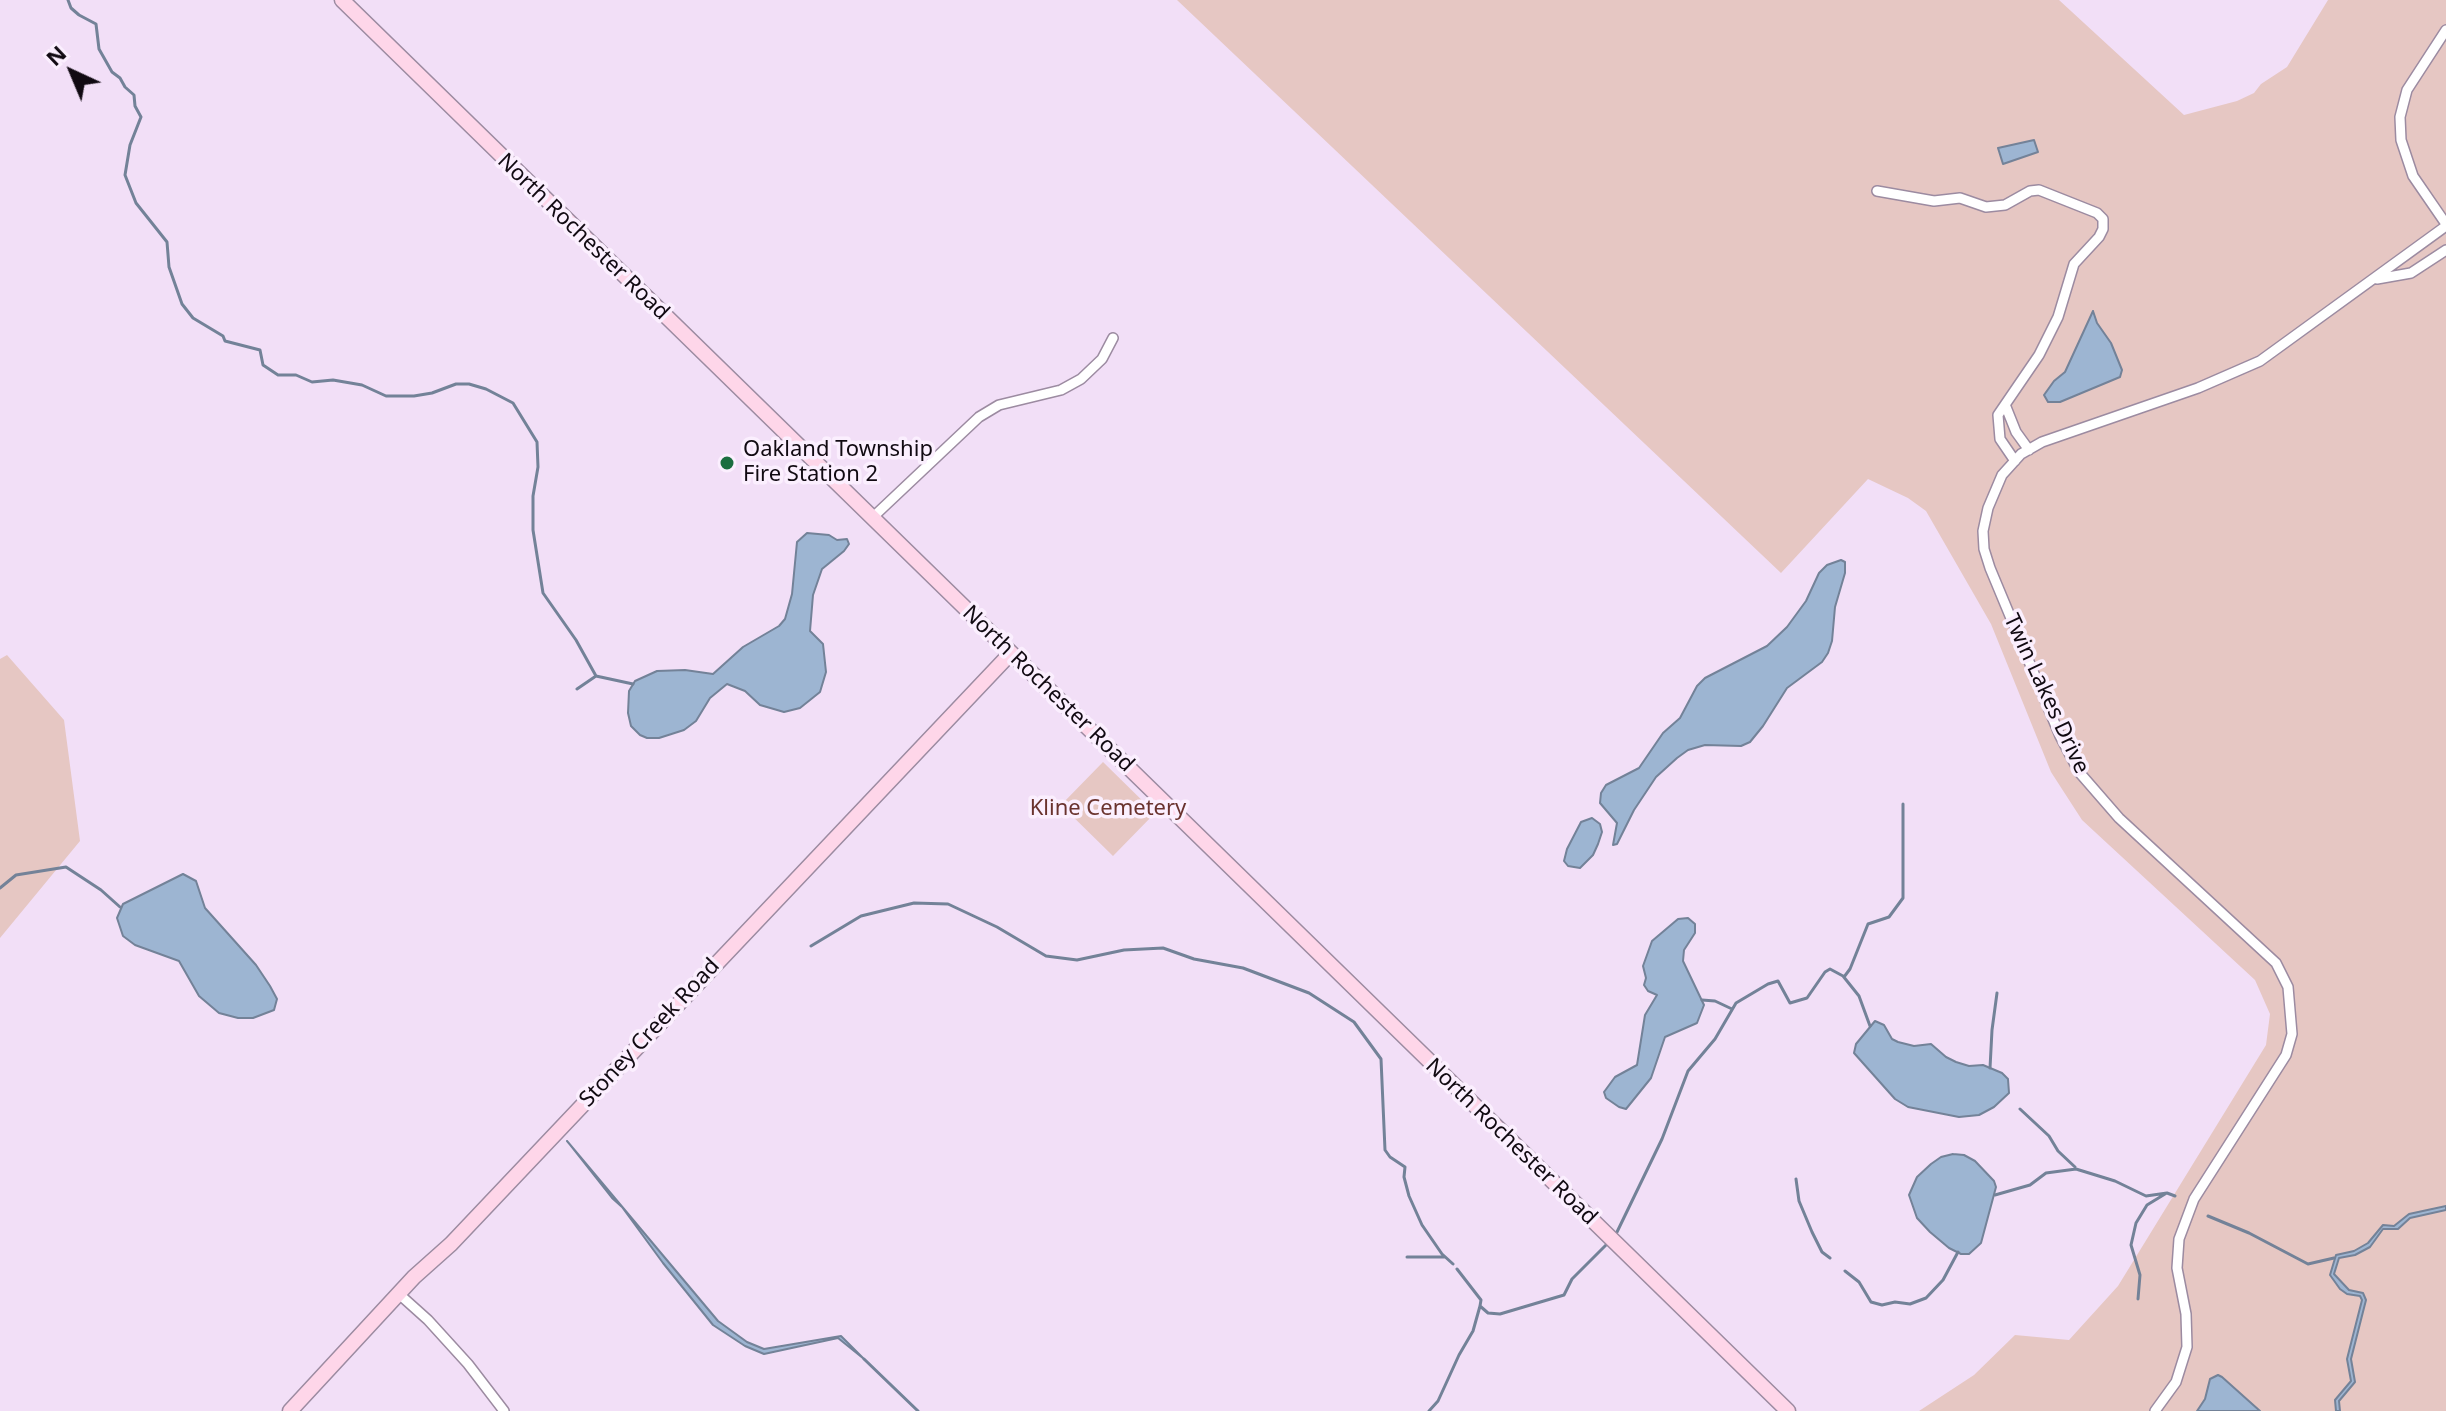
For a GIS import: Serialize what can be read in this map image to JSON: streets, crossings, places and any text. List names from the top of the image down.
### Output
{
  "streets": {
    "main road": ["North Rochester Road", "Stoney Creek Road"],
    "street": ["Twin Lakes Drive"]
  },
  "crossings": [
    ["North Rochester Road", "Stoney Creek Road"]
  ],
  "parks": ["Kline Cemetery"],
  "places": ["Oakland Township Fire Station 2"],
  "north": "top left"
}
